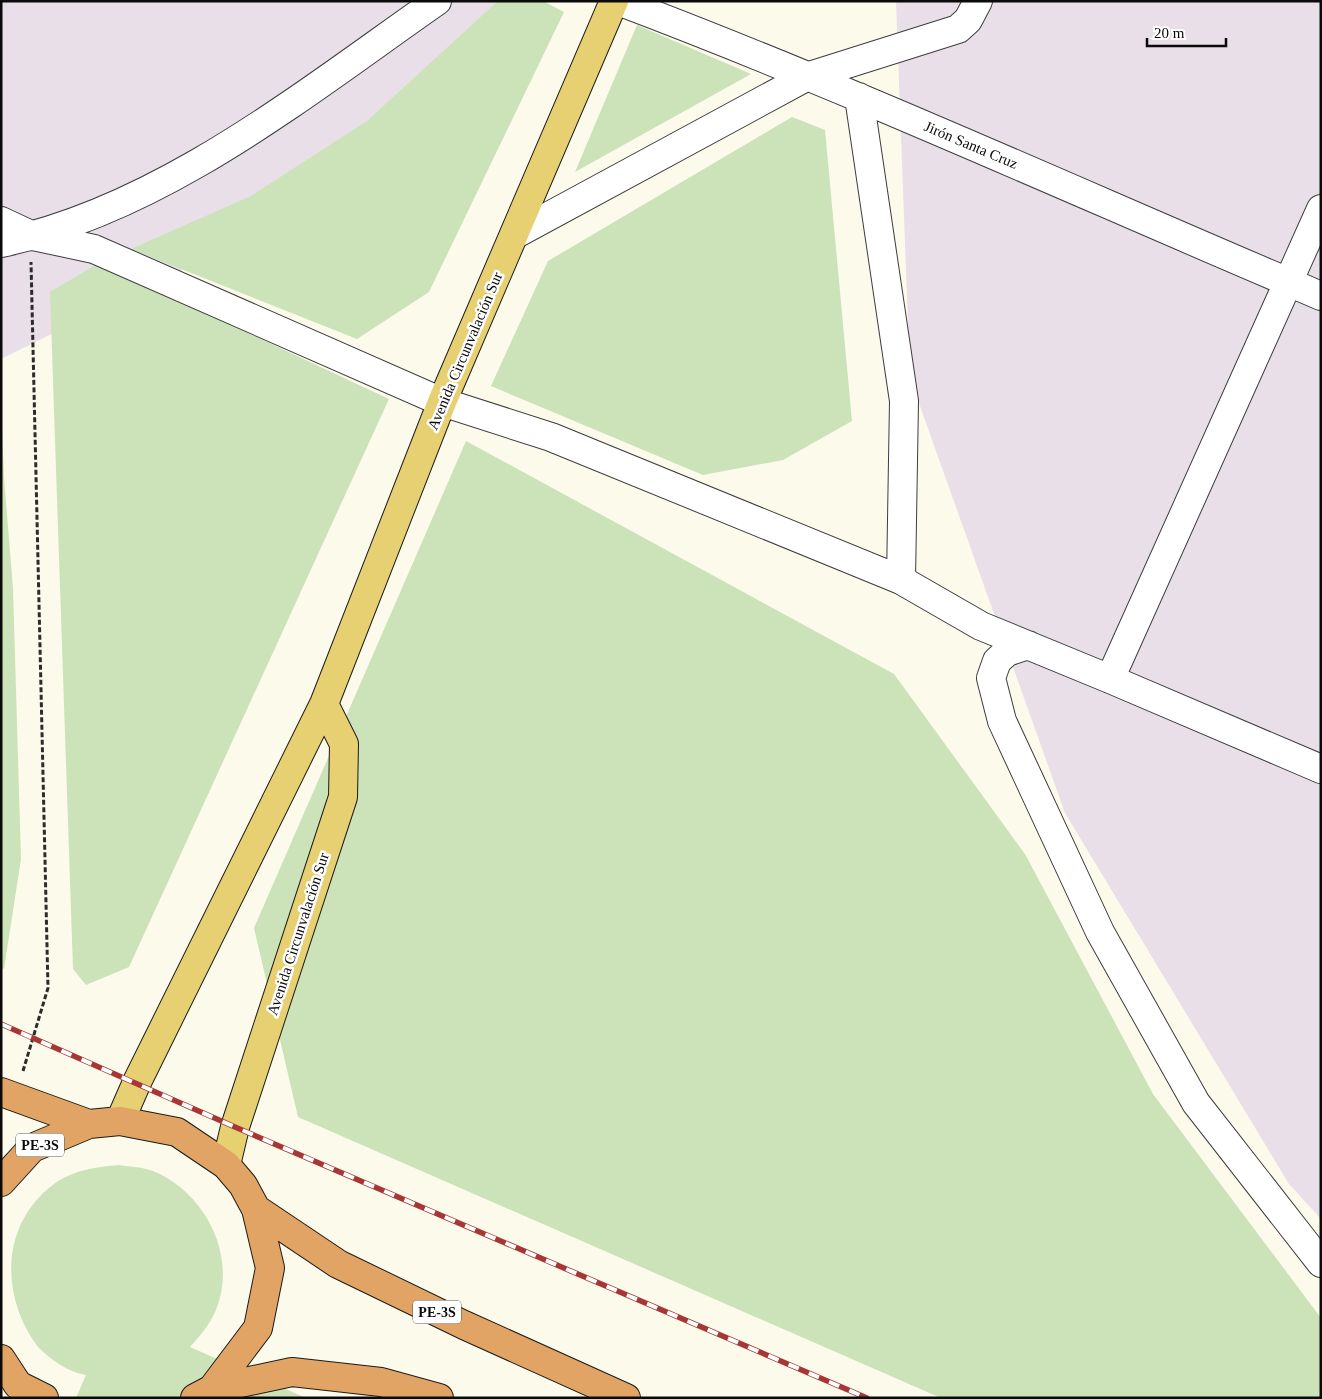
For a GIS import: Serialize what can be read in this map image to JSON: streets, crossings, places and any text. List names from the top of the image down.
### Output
{
  "streets": {
    "highway": ["PE-3S"],
    "main road": ["Avenida Circunvalación Sur"],
    "street": ["Jirón Santa Cruz"]
  },
  "crossings": [
    ["Avenida Circunvalación Sur", "PE-3S"]
  ],
  "scale_bar": "20 m"
}
